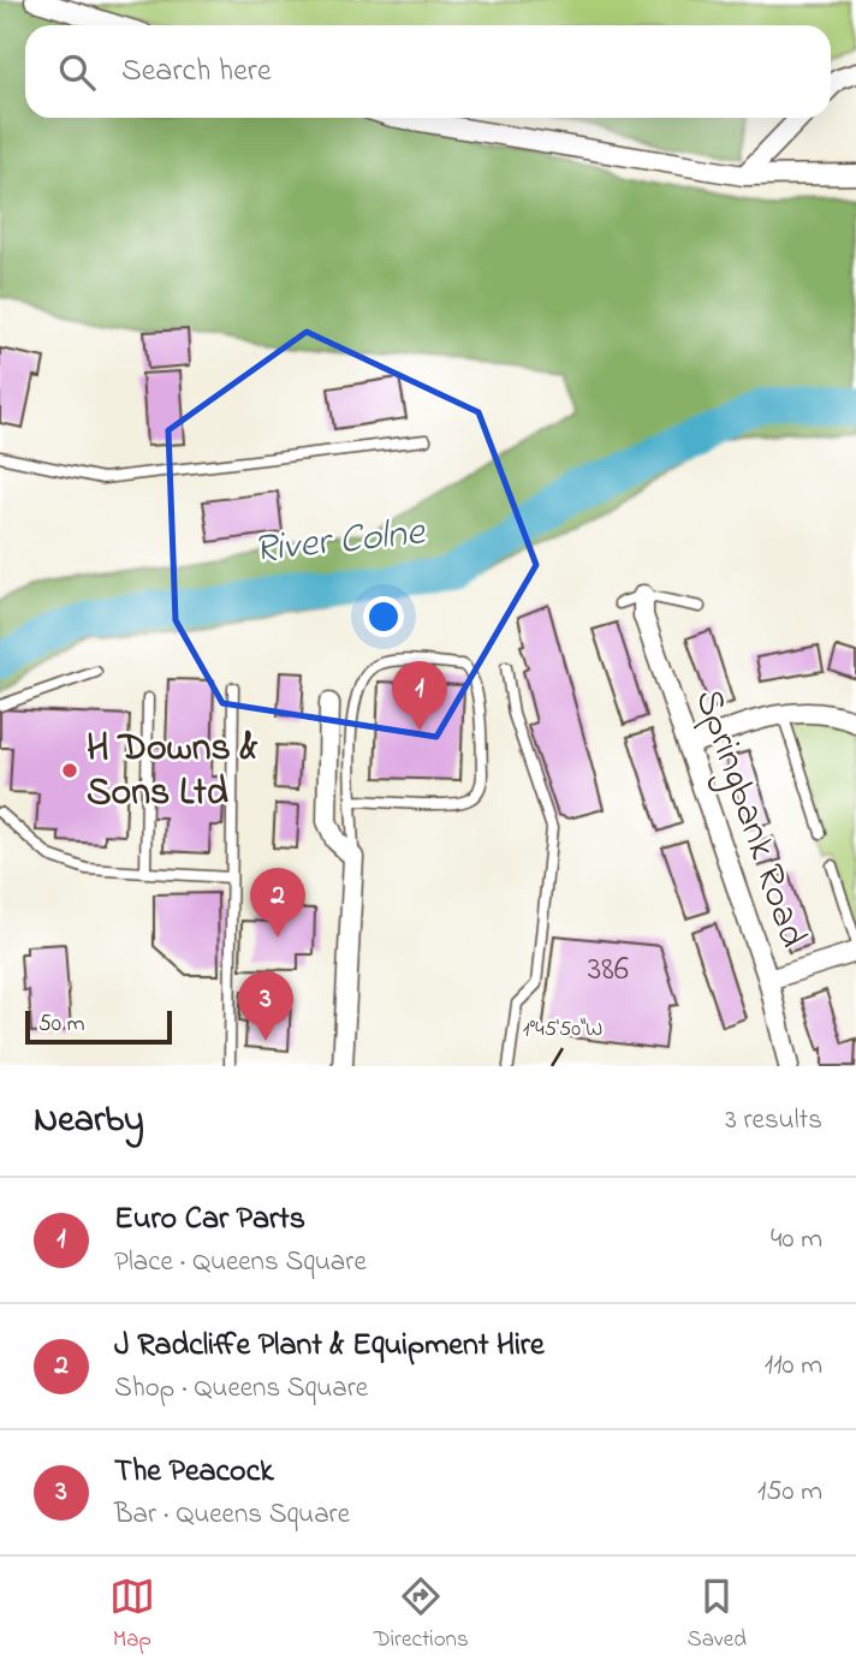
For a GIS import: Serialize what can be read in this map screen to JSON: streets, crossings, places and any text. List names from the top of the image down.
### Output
{
  "streets": {
    "street": ["Springbank Road"]
  },
  "water": ["River Colne"],
  "places": ["H Downs & Sons Ltd"],
  "house_numbers": ["386"],
  "scale_bar": "50 m",
  "page": {
    "search": "Search here",
    "pins": ["1", "2", "3"],
    "scale": "50 m",
    "heading": ["Nearby", "3 results"],
    "list": [
      {
        "mark": "1",
        "name": "Euro Car Parts",
        "note": "Place · Queens Square",
        "value": "40 m"
      },
      {
        "mark": "2",
        "name": "J Radcliffe Plant & Equipment Hire",
        "note": "Shop · Queens Square",
        "value": "110 m"
      },
      {
        "mark": "3",
        "name": "The Peacock",
        "note": "Bar · Queens Square",
        "value": "150 m"
      }
    ],
    "nav": ["Map", "Directions", "Saved"]
  },
  "coordinates": ["1°45'50\"W"]
}
